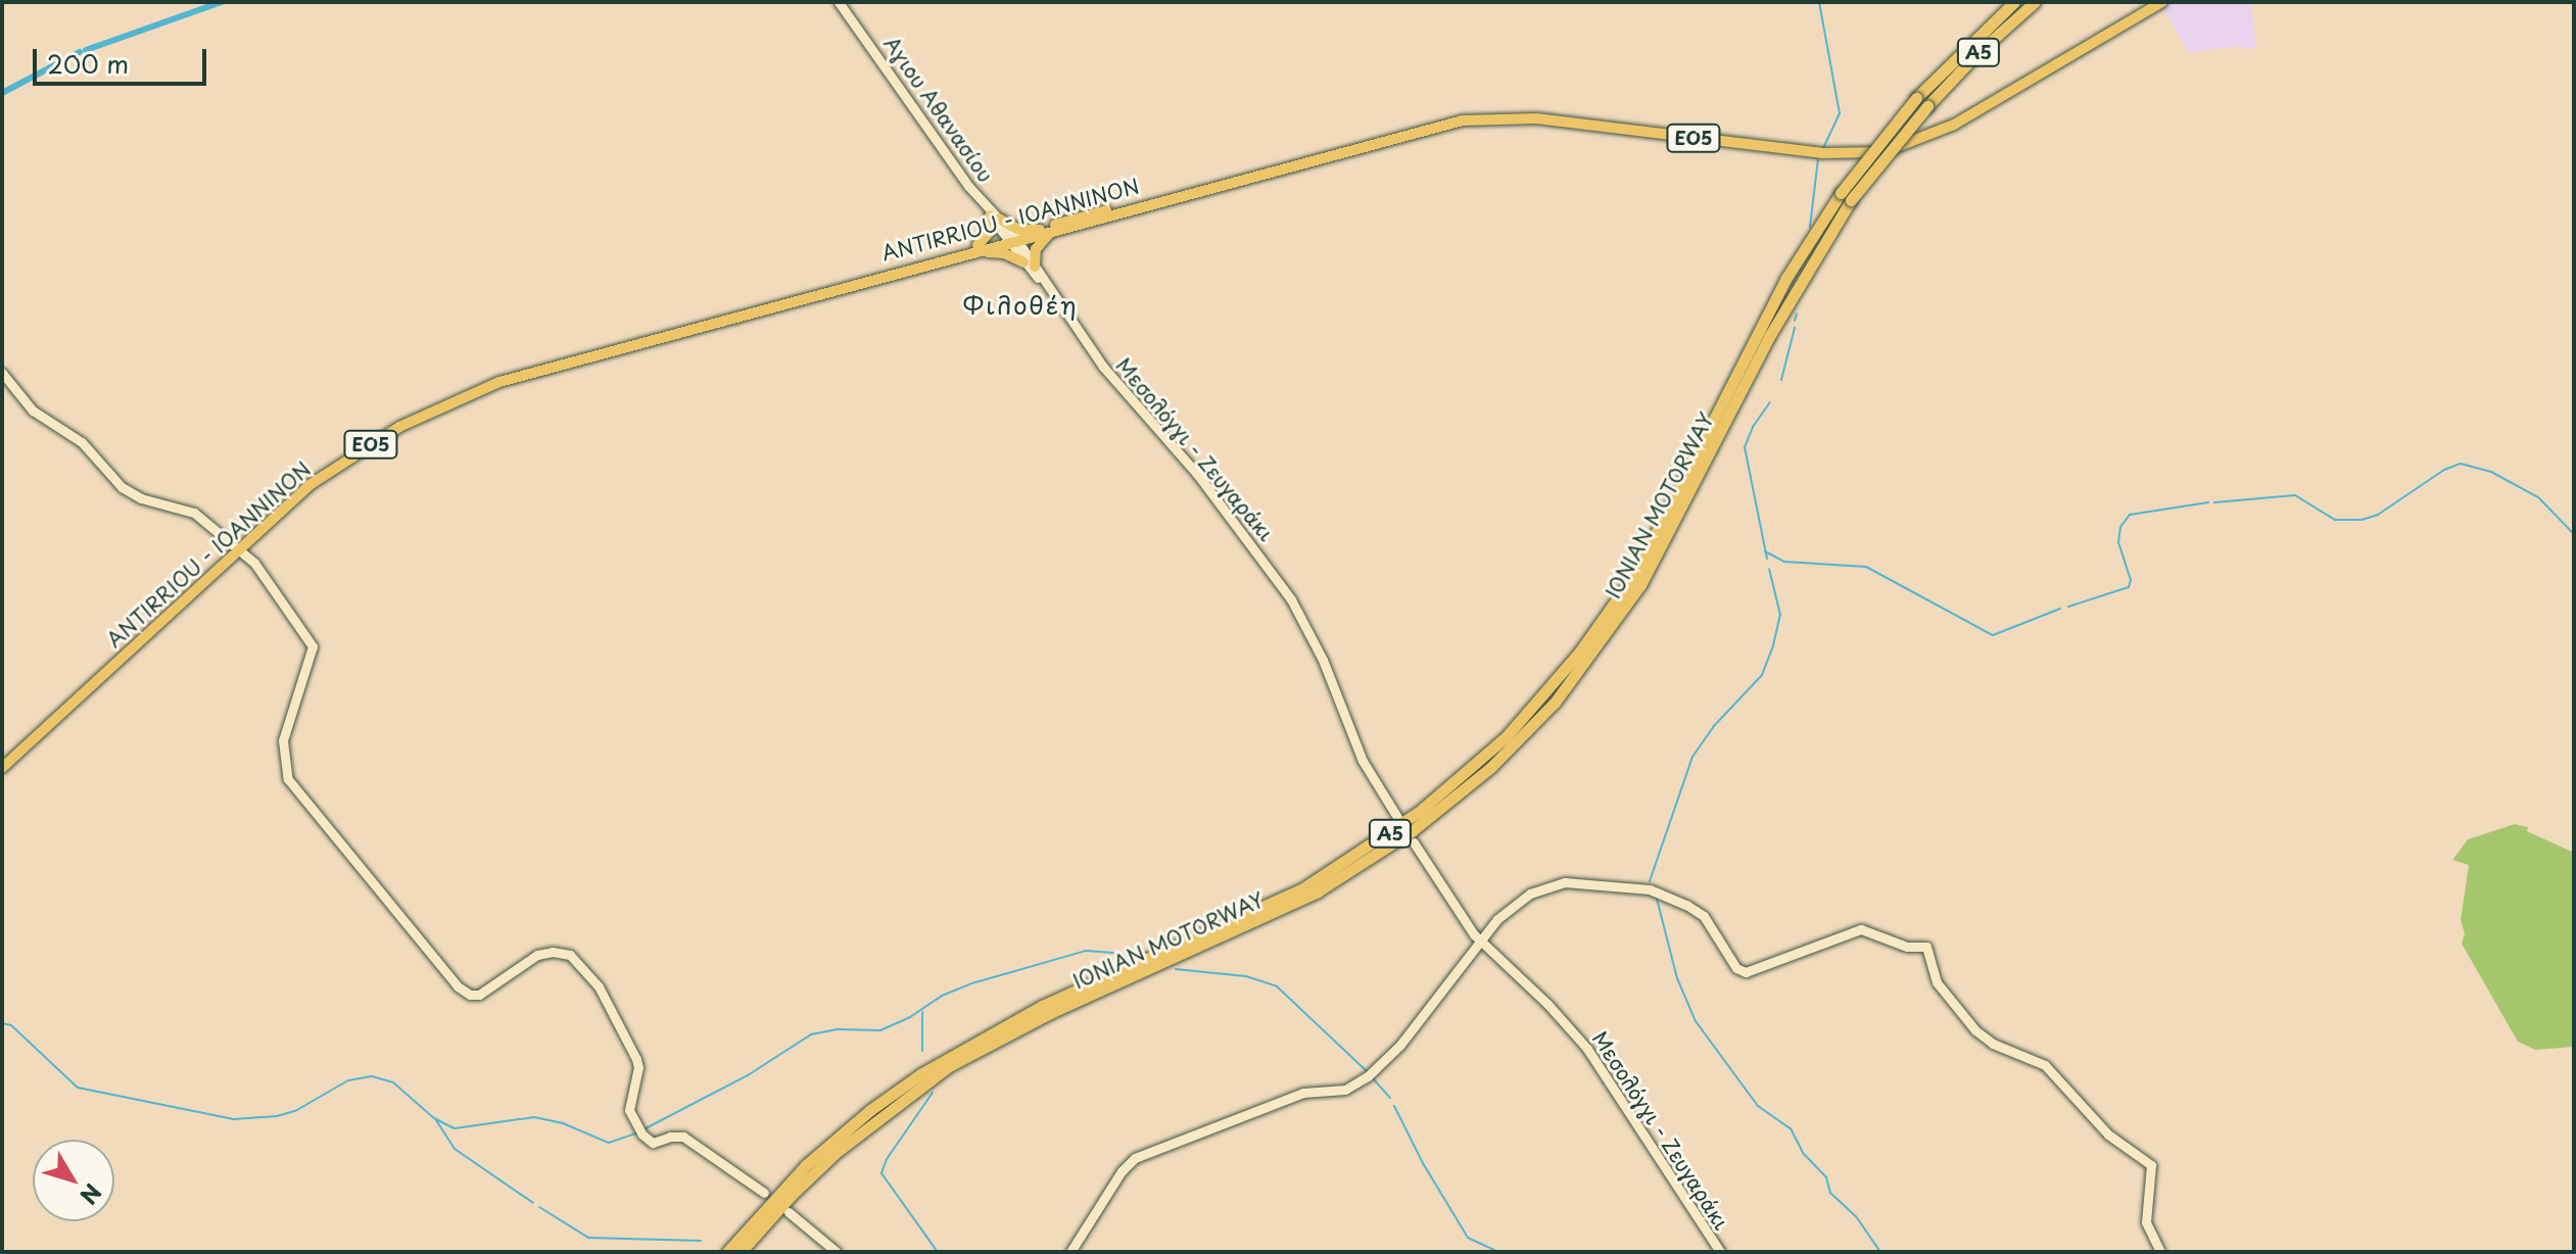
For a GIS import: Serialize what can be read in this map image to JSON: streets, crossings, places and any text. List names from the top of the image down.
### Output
{
  "streets": {
    "highway": ["Α5", "IONIAN MOTORWAY"],
    "main road": ["ΕΟ5", "ANTIRRIOU - IOANNINON"],
    "street": ["Αγιου Αθανασίου", "Μεσολόγγι - Ζευγαράκι"]
  },
  "crossings": [
    ["Αγιου Αθανασίου", "ANTIRRIOU - IOANNINON"],
    ["Αγιου Αθανασίου", "Μεσολόγγι - Ζευγαράκι"],
    ["ANTIRRIOU - IOANNINON", "Μεσολόγγι - Ζευγαράκι"]
  ],
  "districts": ["Φιλοθέη"],
  "scale_bar": "200 m",
  "north": "bottom right"
}
